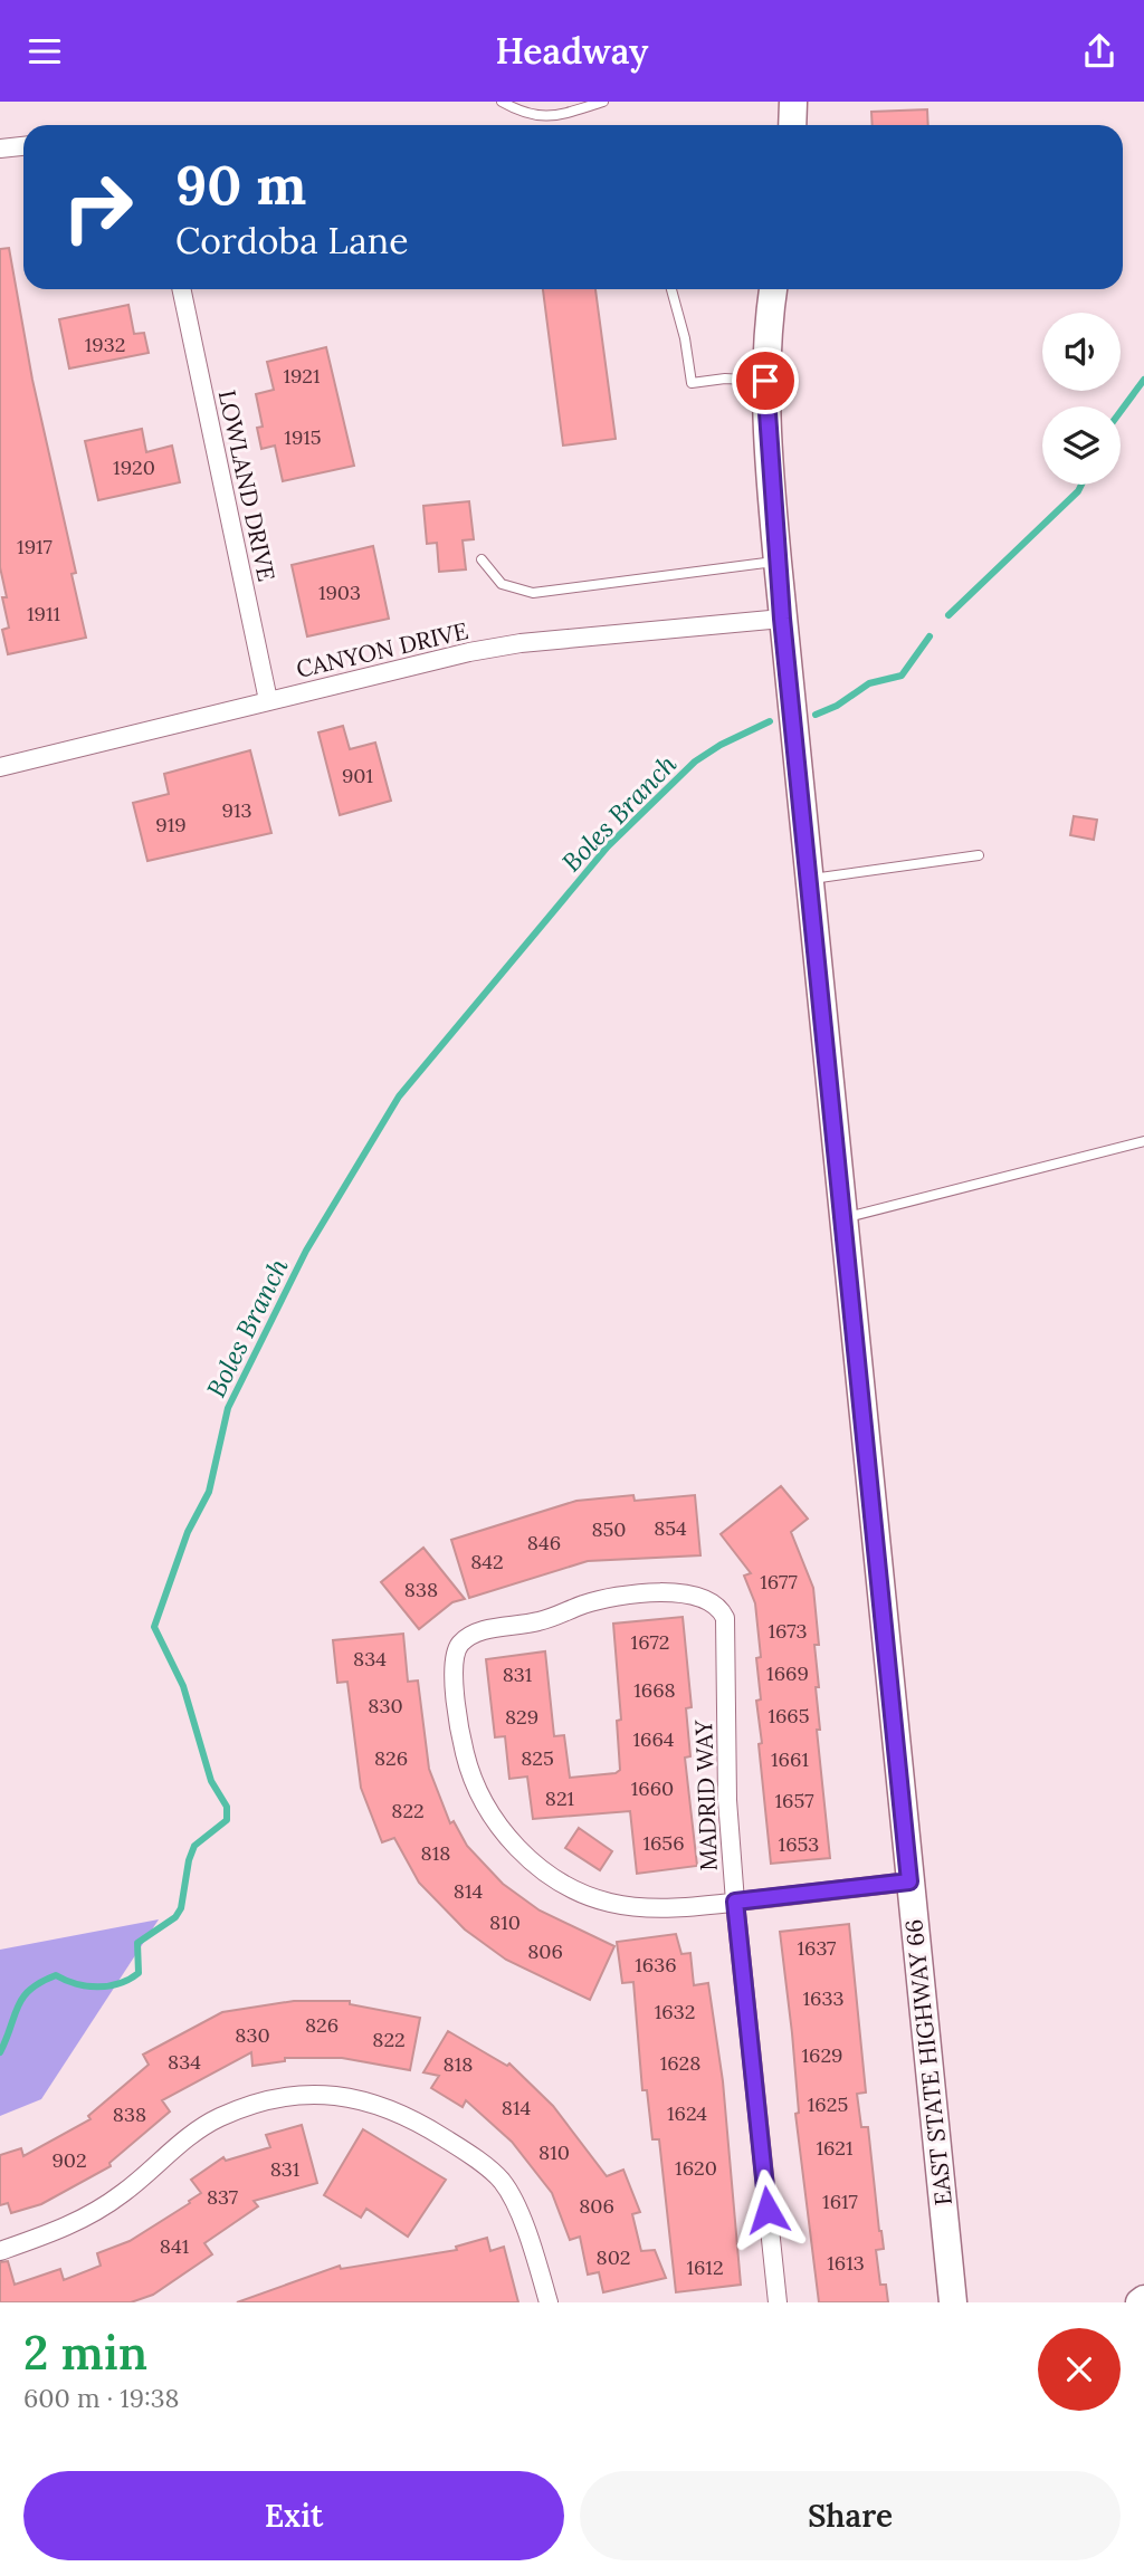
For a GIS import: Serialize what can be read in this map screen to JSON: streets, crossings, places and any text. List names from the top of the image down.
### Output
{
  "streets": {
    "main road": ["EAST STATE HIGHWAY 66"],
    "street": ["LOWLAND DRIVE", "CANYON DRIVE", "MADRID WAY"]
  },
  "crossings": [
    ["LOWLAND DRIVE", "CANYON DRIVE"],
    ["CANYON DRIVE", "EAST STATE HIGHWAY 66"]
  ],
  "water": ["Boles Branch"],
  "house_numbers": [
    "1932",
    "1921",
    "1915",
    "1920",
    "1917",
    "1903",
    "1911",
    "901",
    "913",
    "919",
    "854",
    "850",
    "846",
    "842",
    "1677",
    "838",
    "1673",
    "1672",
    "834",
    "1669",
    "831",
    "1668",
    "830",
    "1665",
    "829",
    "1664",
    "826",
    "825",
    "1661",
    "1660",
    "821",
    "1657",
    "822",
    "1656",
    "1653",
    "818",
    "814",
    "810",
    "1637",
    "806",
    "1636",
    "1633",
    "1632",
    "826",
    "830",
    "822",
    "1629",
    "834",
    "1628",
    "818",
    "1625",
    "814",
    "1624",
    "838",
    "1621",
    "810",
    "902",
    "1620",
    "831",
    "837",
    "1617",
    "806",
    "841",
    "802",
    "1613",
    "1612"
  ],
  "page": {
    "header": "Headway",
    "turn": ["90 m", "Cordoba Lane"],
    "heading": ["2 min", "600 m · 19:38"],
    "buttons": ["Exit", "Share"]
  }
}
